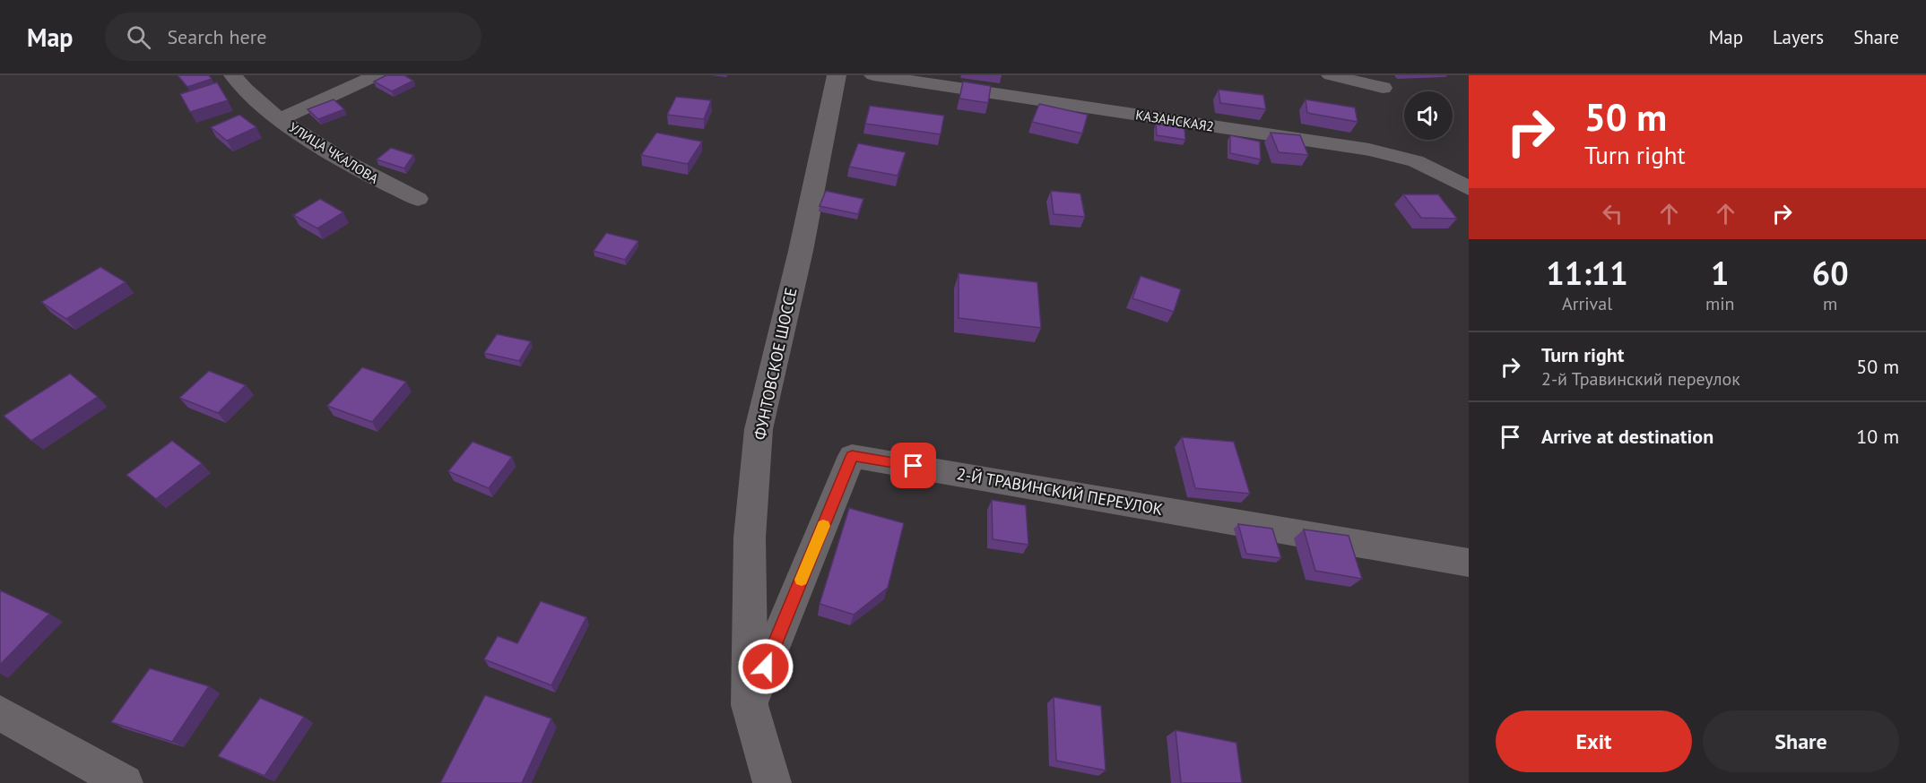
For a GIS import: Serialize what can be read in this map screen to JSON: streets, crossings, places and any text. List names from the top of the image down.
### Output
{
  "streets": {
    "street": [
      "КАЗАНСКАЯ2",
      "УЛИЦА ЧКАЛОВА",
      "ФУНТОВСКОЕ ШОССЕ",
      "2-Й ТРАВИНСКИЙ ПЕРЕУЛОК"
    ]
  },
  "crossings": [
    ["ФУНТОВСКОЕ ШОССЕ", "2-Й ТРАВИНСКИЙ ПЕРЕУЛОК"]
  ],
  "page": {
    "header": "Map",
    "search": "Search here",
    "nav": ["Map", "Layers", "Share"],
    "turn": ["50 m", "Turn right"],
    "eta": [
      "11:11",
      "Arrival",
      "1",
      "min",
      "60",
      "m"
    ],
    "list": [
      {
        "name": "Turn right",
        "note": "2-й Травинский переулок",
        "value": "50 m"
      },
      {
        "name": "Arrive at destination",
        "value": "10 m"
      }
    ],
    "buttons": ["Exit", "Share"]
  }
}
